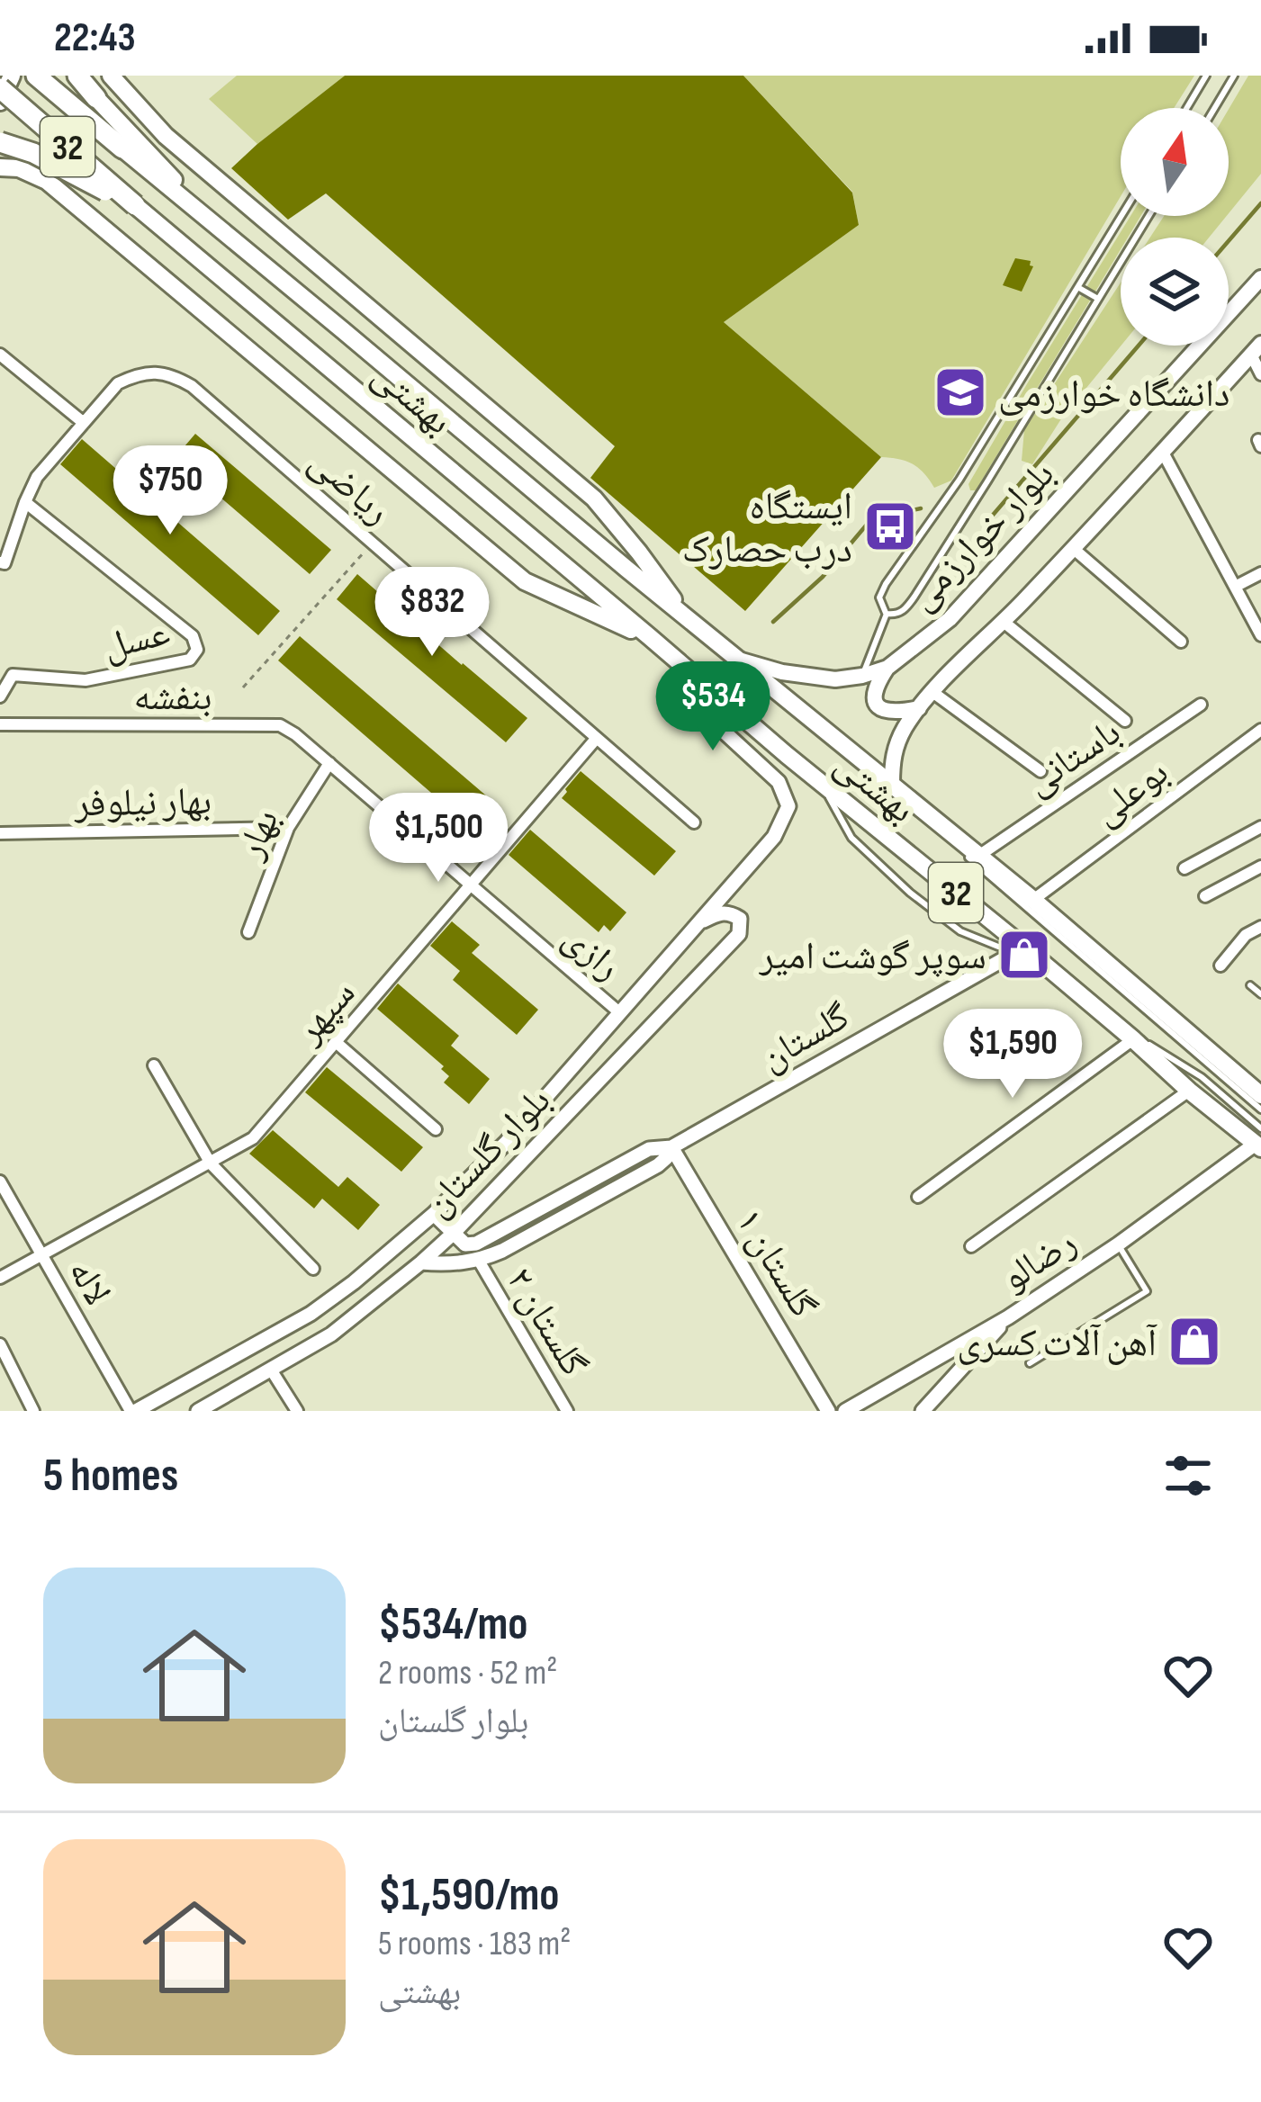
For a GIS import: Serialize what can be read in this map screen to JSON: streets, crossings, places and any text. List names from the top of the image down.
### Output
{
  "streets": {
    "highway": ["32"],
    "main road": ["بهشتى", "بلوار خوارزمی", "بهشتی"],
    "street": [
      "ریاضی",
      "عسل",
      "بنفشه",
      "باستانی",
      "بوعلی",
      "بهار نیلوفر",
      "بهار",
      "رازی",
      "سپهر",
      "گلستان",
      "بلوار گلستان",
      "رضالو",
      "گلستان ۱",
      "لاله",
      "گلستان ۲"
    ]
  },
  "crossings": [
    ["32", "بهشتى"],
    ["بهشتى", "بهشتی"],
    ["ریاضی", "عسل"],
    ["ریاضی", "سپهر"],
    ["بلوار خوارزمی", "بهشتی"],
    ["بنفشه", "رازی"],
    ["باستانی", "بهشتی"],
    ["بهشتی", "بوعلی"],
    ["بهشتی", "گلستان"],
    ["بهشتی", "بلوار گلستان"],
    ["بهشتی", "رضالو"],
    ["بهار نیلوفر", "بهار"],
    ["بهار", "رازی"],
    ["رازی", "سپهر"],
    ["رازی", "بلوار گلستان"],
    ["سپهر", "لاله"],
    ["گلستان", "بلوار گلستان"],
    ["گلستان", "گلستان ۱"],
    ["گلستان", "گلستان ۲"],
    ["بلوار گلستان", "لاله"]
  ],
  "places": {
    "school or university": ["دانشگاه خوارزمی"],
    "bus stop": ["ایستگاه درب حصارک"],
    "shop": ["سوپر گوشت امیر", "آهن آلات کسری"]
  },
  "north": "top",
  "page": {
    "status": "22:43",
    "price": [
      "$750",
      "$832",
      "$534",
      "$1,500",
      "$1,590"
    ],
    "heading": "5 homes",
    "list": [
      {
        "name": "$534/mo",
        "note": "2 rooms · 52 m² · بلوار گلستان"
      },
      {
        "name": "$1,590/mo",
        "note": "5 rooms · 183 m² · بهشتی"
      }
    ]
  }
}
